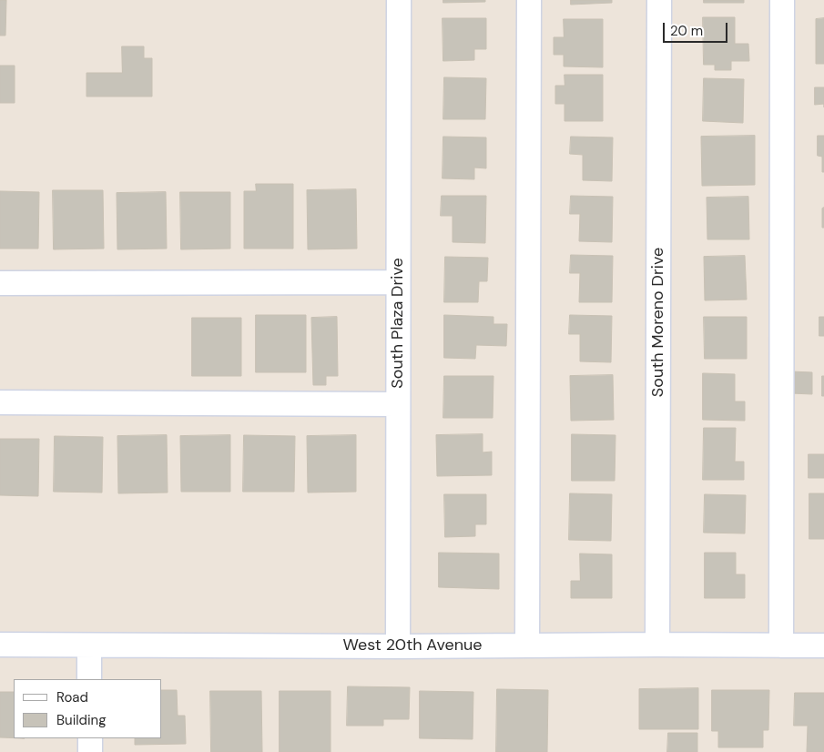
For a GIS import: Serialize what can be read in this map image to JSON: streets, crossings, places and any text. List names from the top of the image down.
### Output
{
  "streets": {
    "street": ["South Moreno Drive", "South Plaza Drive", "West 20th Avenue"]
  },
  "crossings": [
    ["South Moreno Drive", "West 20th Avenue"],
    ["South Plaza Drive", "West 20th Avenue"]
  ],
  "legend": ["Road", "Building"],
  "scale_bar": "20 m"
}
